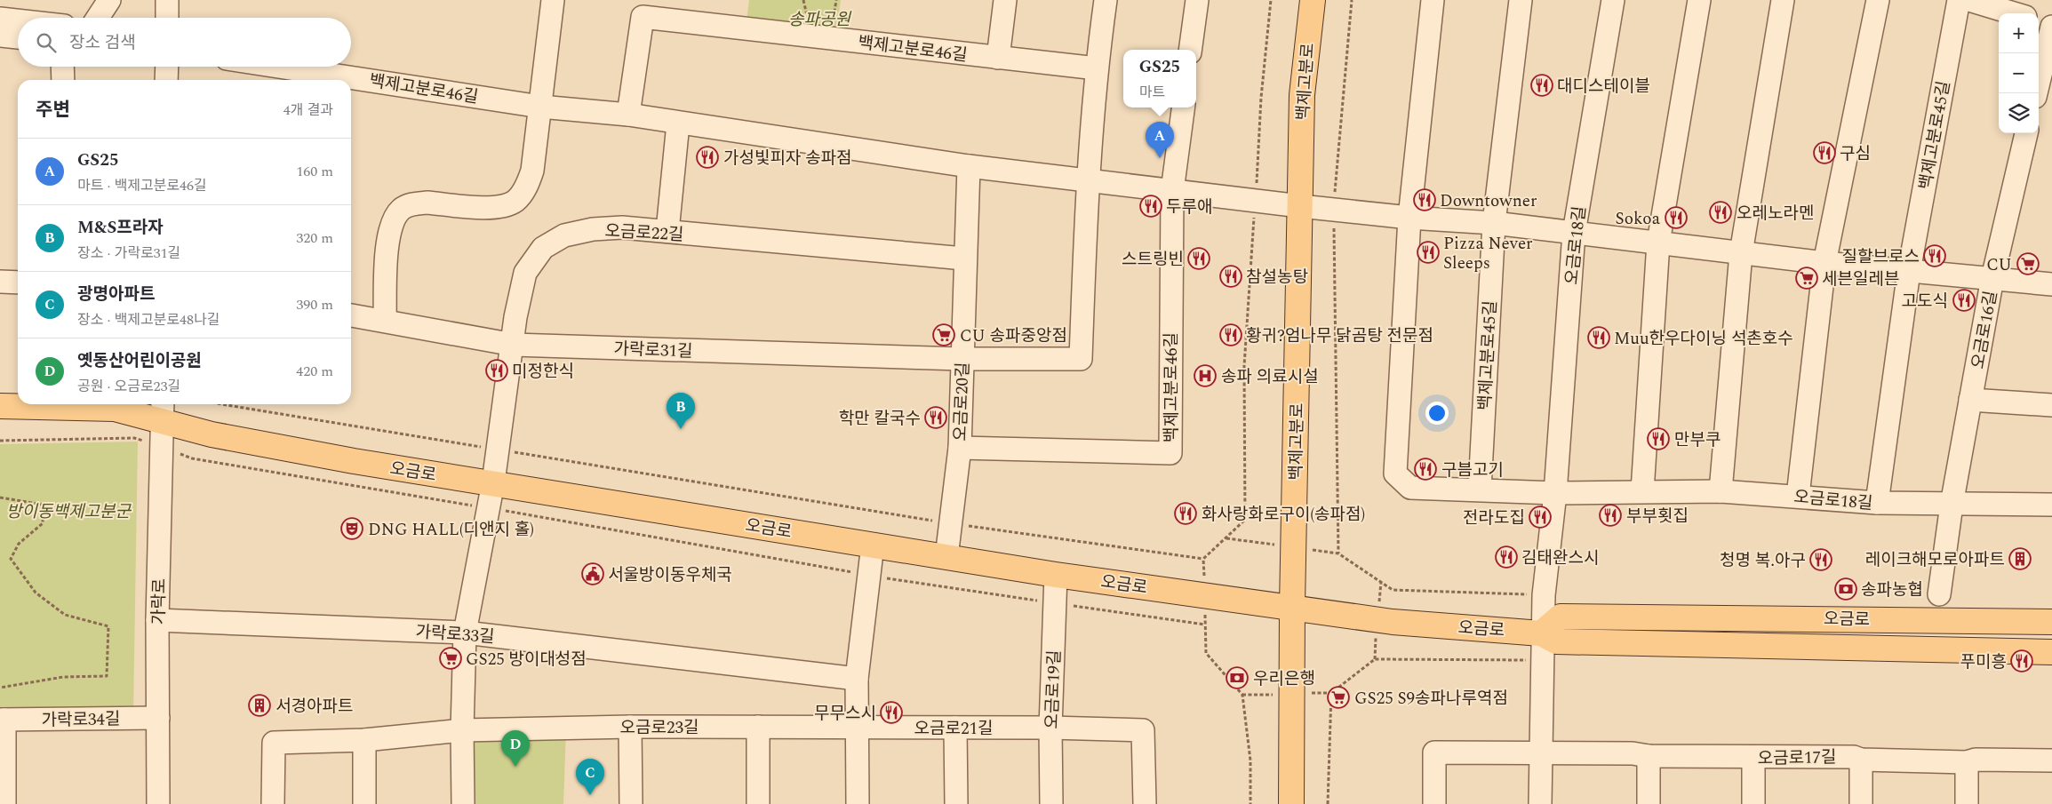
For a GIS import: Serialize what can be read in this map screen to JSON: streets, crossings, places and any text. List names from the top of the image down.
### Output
{
  "streets": {
    "main road": ["백제고분로", "오금로"],
    "street": [
      "백제고분로46길",
      "백제고분로45길",
      "오금로22길",
      "오금로18길",
      "오금로16길",
      "가락로31길",
      "오금로20길",
      "가락로",
      "가락로33길",
      "오금로19길",
      "가락로34길",
      "오금로23길",
      "오금로21길",
      "오금로17길"
    ]
  },
  "crossings": [
    ["백제고분로46길", "백제고분로"],
    ["백제고분로46길", "오금로20길"],
    ["백제고분로", "오금로"],
    ["백제고분로45길", "오금로18길"],
    ["오금로22길", "가락로31길"],
    ["오금로22길", "오금로20길"],
    ["오금로22길", "오금로"],
    ["오금로18길", "오금로16길"],
    ["오금로18길", "오금로"],
    ["가락로31길", "오금로20길"],
    ["오금로20길", "오금로"],
    ["오금로", "가락로"],
    ["오금로", "오금로19길"],
    ["가락로", "가락로33길"],
    ["가락로", "가락로34길"],
    ["오금로19길", "오금로21길"],
    ["오금로23길", "오금로21길"]
  ],
  "parks": ["송파공원", "방이동백제고분군"],
  "places": {
    "restaurant": [
      "대디스테이블",
      "구심",
      "가성빛피자 송파점",
      "Downtowner",
      "두루애",
      "오레노라멘",
      "Sokoa",
      "Pizza Never Sleeps",
      "질할브로스",
      "스트링빈",
      "참설농탕",
      "고도식",
      "황귀?엄나무 닭곰탕 전문점",
      "Muu한우다이닝 석촌호수",
      "미정한식",
      "학만 칼국수",
      "만부쿠",
      "구븜고기",
      "화사랑화로구이(송파점)",
      "부부횟집",
      "전라도집",
      "김태완스시",
      "청명 복.아구",
      "푸미흥",
      "무무스시"
    ],
    "supermarket": [
      "CU",
      "세븐일레븐",
      "CU 송파중앙점",
      "GS25 방이대성점",
      "GS25 S9송파나루역점"
    ],
    "hospital": ["송파 의료시설"],
    "theatre": ["DNG HALL(디앤지 홀)"],
    "building": ["레이크해모로아파트", "서경아파트"],
    "public building": ["서울방이동우체국"],
    "bank": ["송파농협", "우리은행"]
  },
  "page": {
    "map_buttons": ["+", "−"],
    "search": "장소 검색",
    "popup": ["GS25", "마트"],
    "heading": ["주변", "4개 결과"],
    "pins": [
      "A",
      "B",
      "D",
      "C"
    ],
    "list": [
      {
        "mark": "A",
        "name": "GS25",
        "note": "마트 · 백제고분로46길",
        "value": "160 m"
      },
      {
        "mark": "B",
        "name": "M&S프라자",
        "note": "장소 · 가락로31길",
        "value": "320 m"
      },
      {
        "mark": "C",
        "name": "광명아파트",
        "note": "장소 · 백제고분로48나길",
        "value": "390 m"
      },
      {
        "mark": "D",
        "name": "옛동산어린이공원",
        "note": "공원 · 오금로23길",
        "value": "420 m"
      }
    ]
  }
}
